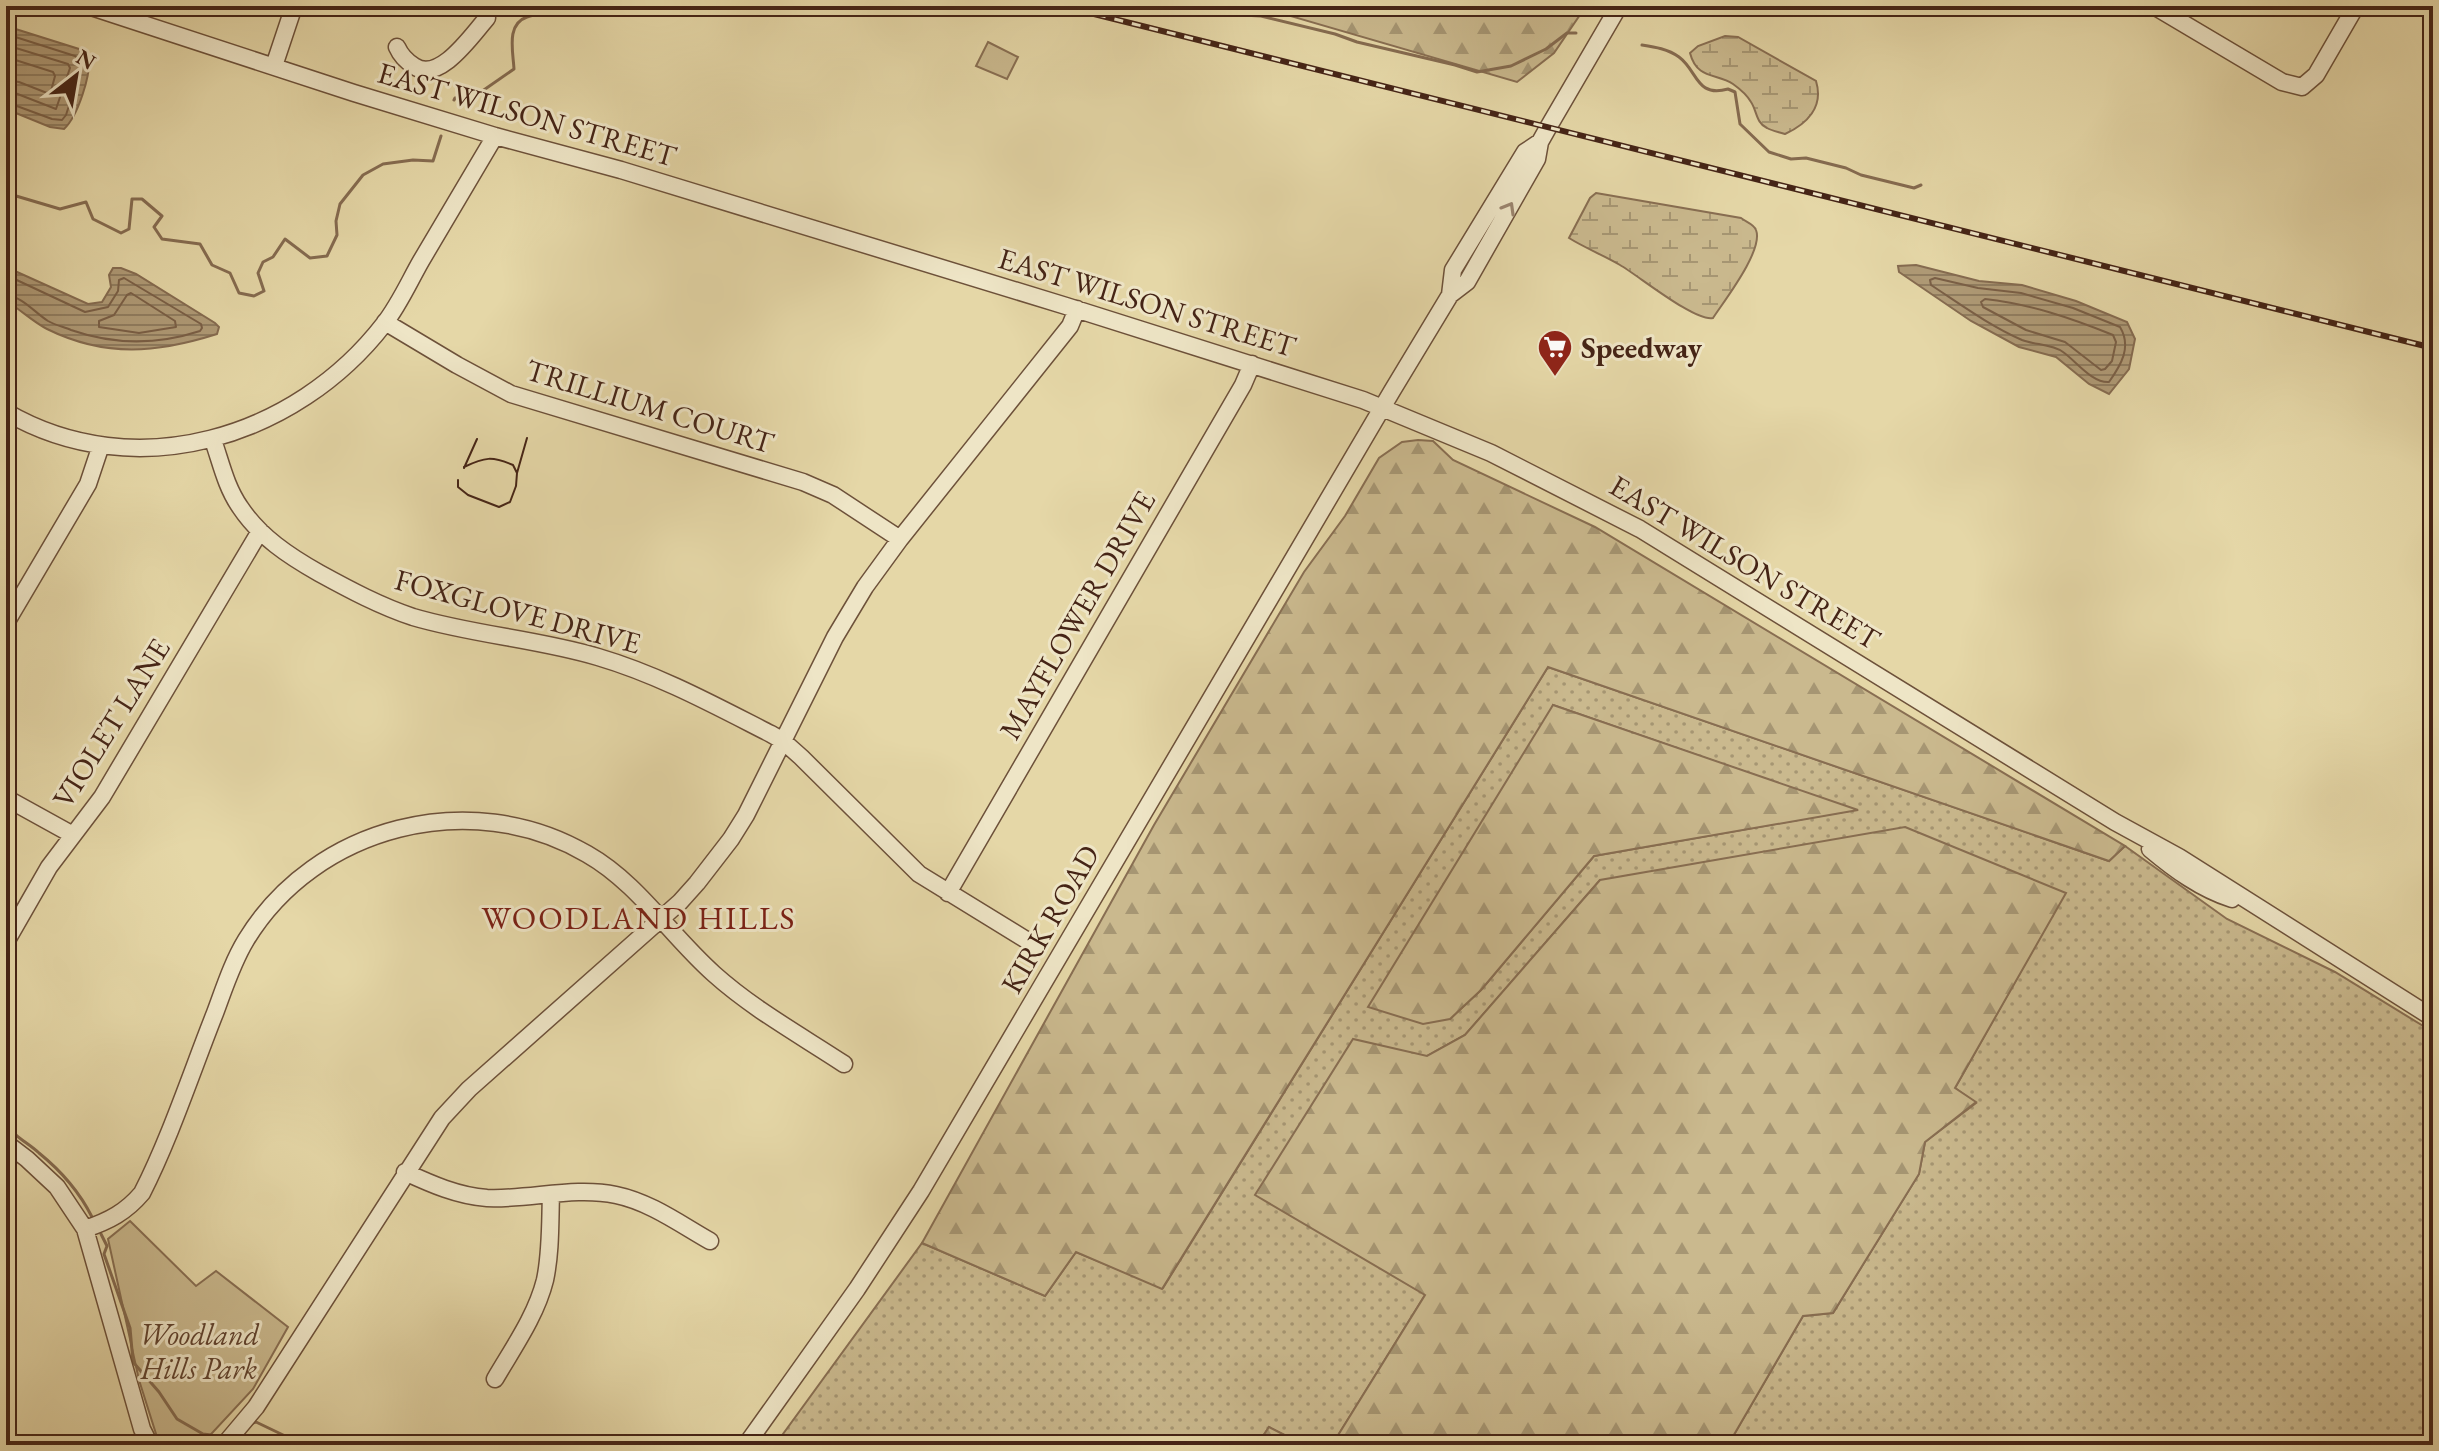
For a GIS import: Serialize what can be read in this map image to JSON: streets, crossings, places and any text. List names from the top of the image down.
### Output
{
  "streets": {
    "street": [
      "EAST WILSON STREET",
      "TRILLIUM COURT",
      "FOXGLOVE DRIVE",
      "MAYFLOWER DRIVE",
      "VIOLET LANE",
      "KIRK ROAD"
    ]
  },
  "crossings": [
    ["EAST WILSON STREET", "MAYFLOWER DRIVE"],
    ["EAST WILSON STREET", "KIRK ROAD"],
    ["FOXGLOVE DRIVE", "MAYFLOWER DRIVE"],
    ["FOXGLOVE DRIVE", "VIOLET LANE"]
  ],
  "districts": ["WOODLAND HILLS"],
  "parks": ["Woodland Hills Park"],
  "places": {
    "supermarket": ["Speedway"]
  },
  "north": "top right"
}
